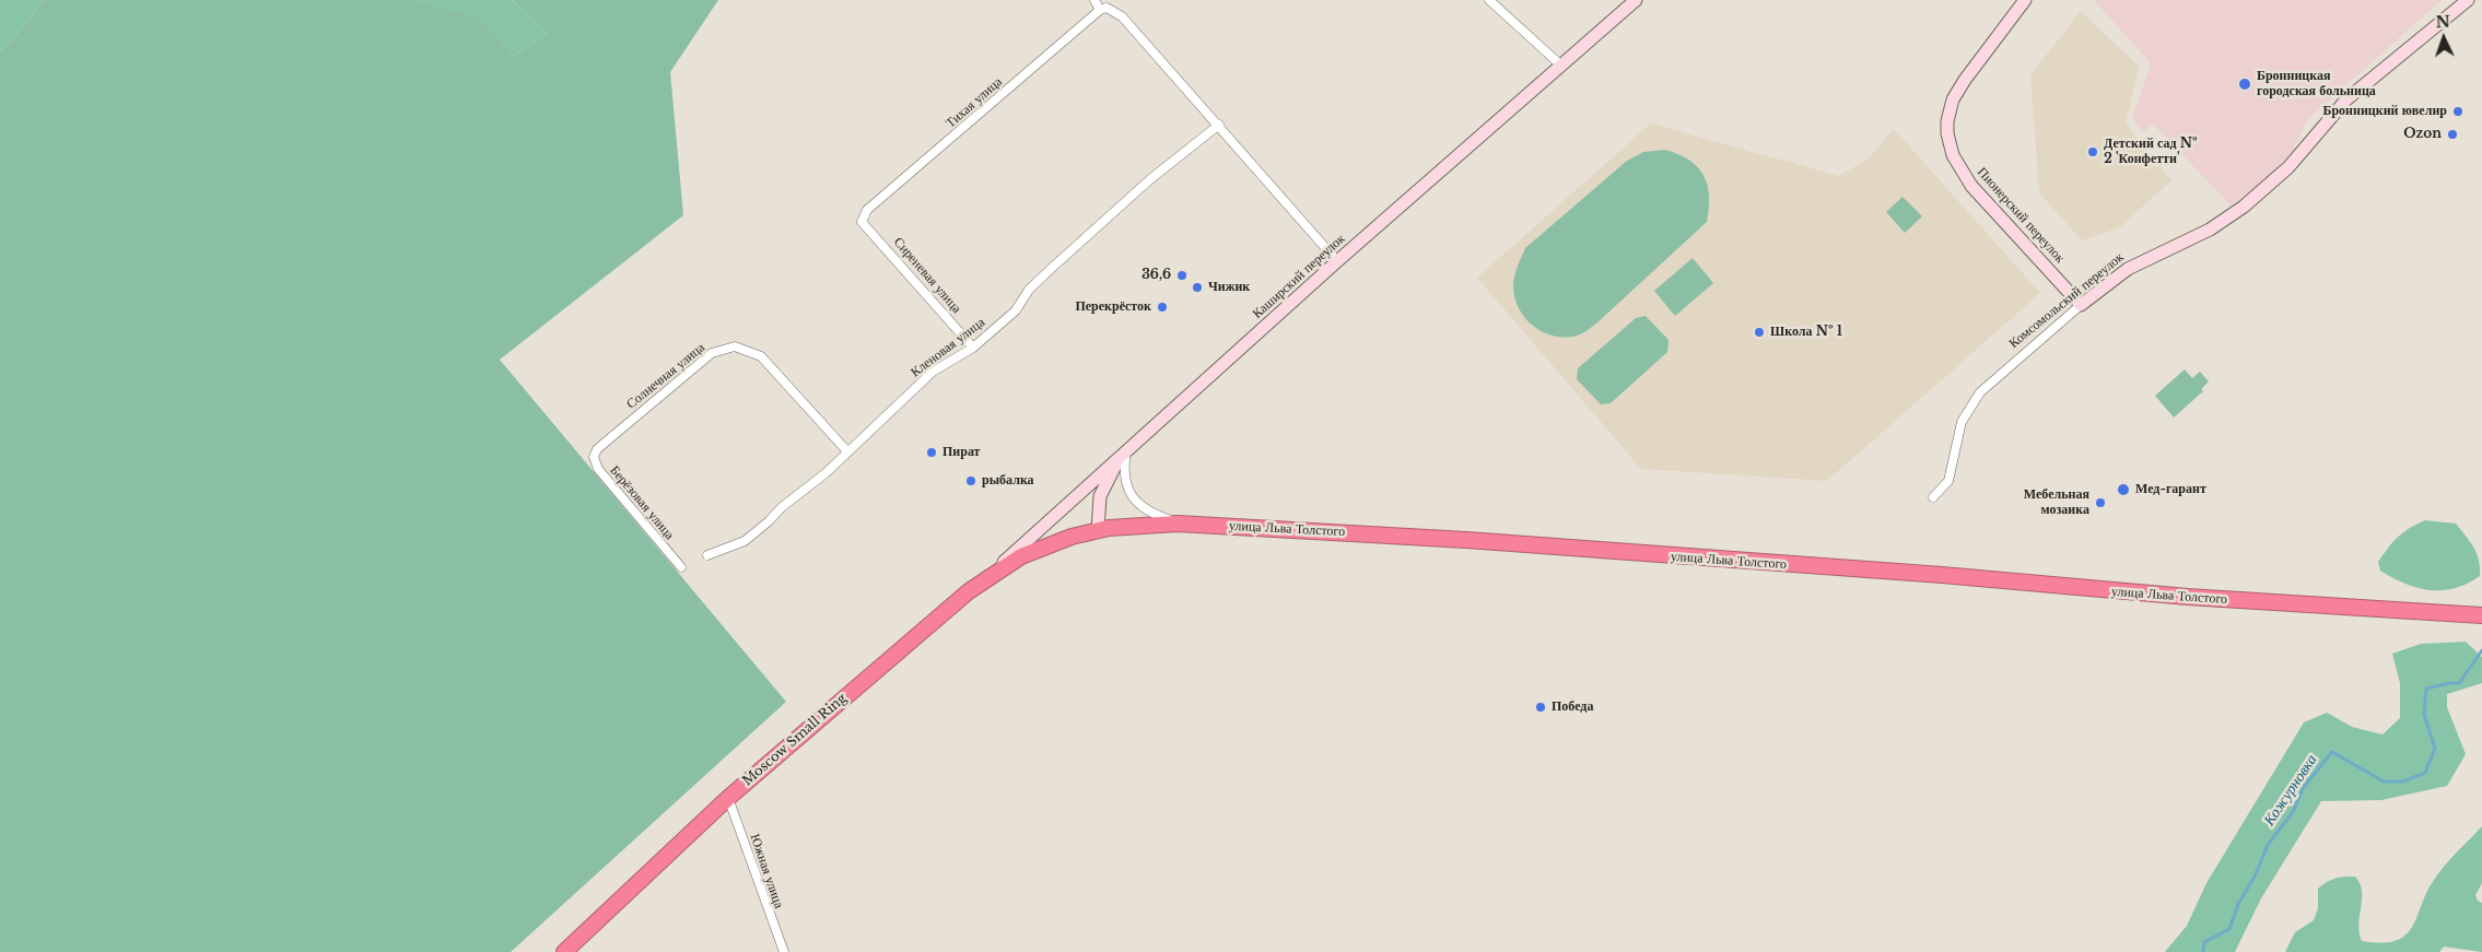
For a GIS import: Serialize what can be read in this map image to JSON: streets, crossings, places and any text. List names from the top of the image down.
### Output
{
  "streets": {
    "highway": ["улица Льва Толстого", "Moscow Small Ring"],
    "main road": ["Пионерский переулок", "Каширский переулок", "Комсомольский переулок"],
    "street": [
      "Тихая улица",
      "Сиреневая улица",
      "Кленовая улица",
      "Солнечная улица",
      "Берёзовая улица",
      "Южная улица"
    ]
  },
  "crossings": [
    ["Тихая улица", "Сиреневая улица"],
    ["Пионерский переулок", "Комсомольский переулок"],
    ["Сиреневая улица", "Кленовая улица"],
    ["Каширский переулок", "улица Льва Толстого"],
    ["Каширский переулок", "Moscow Small Ring"],
    ["Кленовая улица", "Солнечная улица"],
    ["Солнечная улица", "Берёзовая улица"],
    ["улица Льва Толстого", "Moscow Small Ring"],
    ["Moscow Small Ring", "Южная улица"]
  ],
  "water": ["Кожурновка"],
  "places": [
    "Бронницкая городская больница",
    "Бронницкий ювелир",
    "Ozon",
    "Детский сад № 2 'Конфетти'",
    "36,6",
    "Чижик",
    "Перекрёсток",
    "Школа № 1",
    "Пират",
    "рыбалка",
    "Мед-гарант",
    "Мебельная мозаика",
    "Победа"
  ],
  "north": "top"
}
